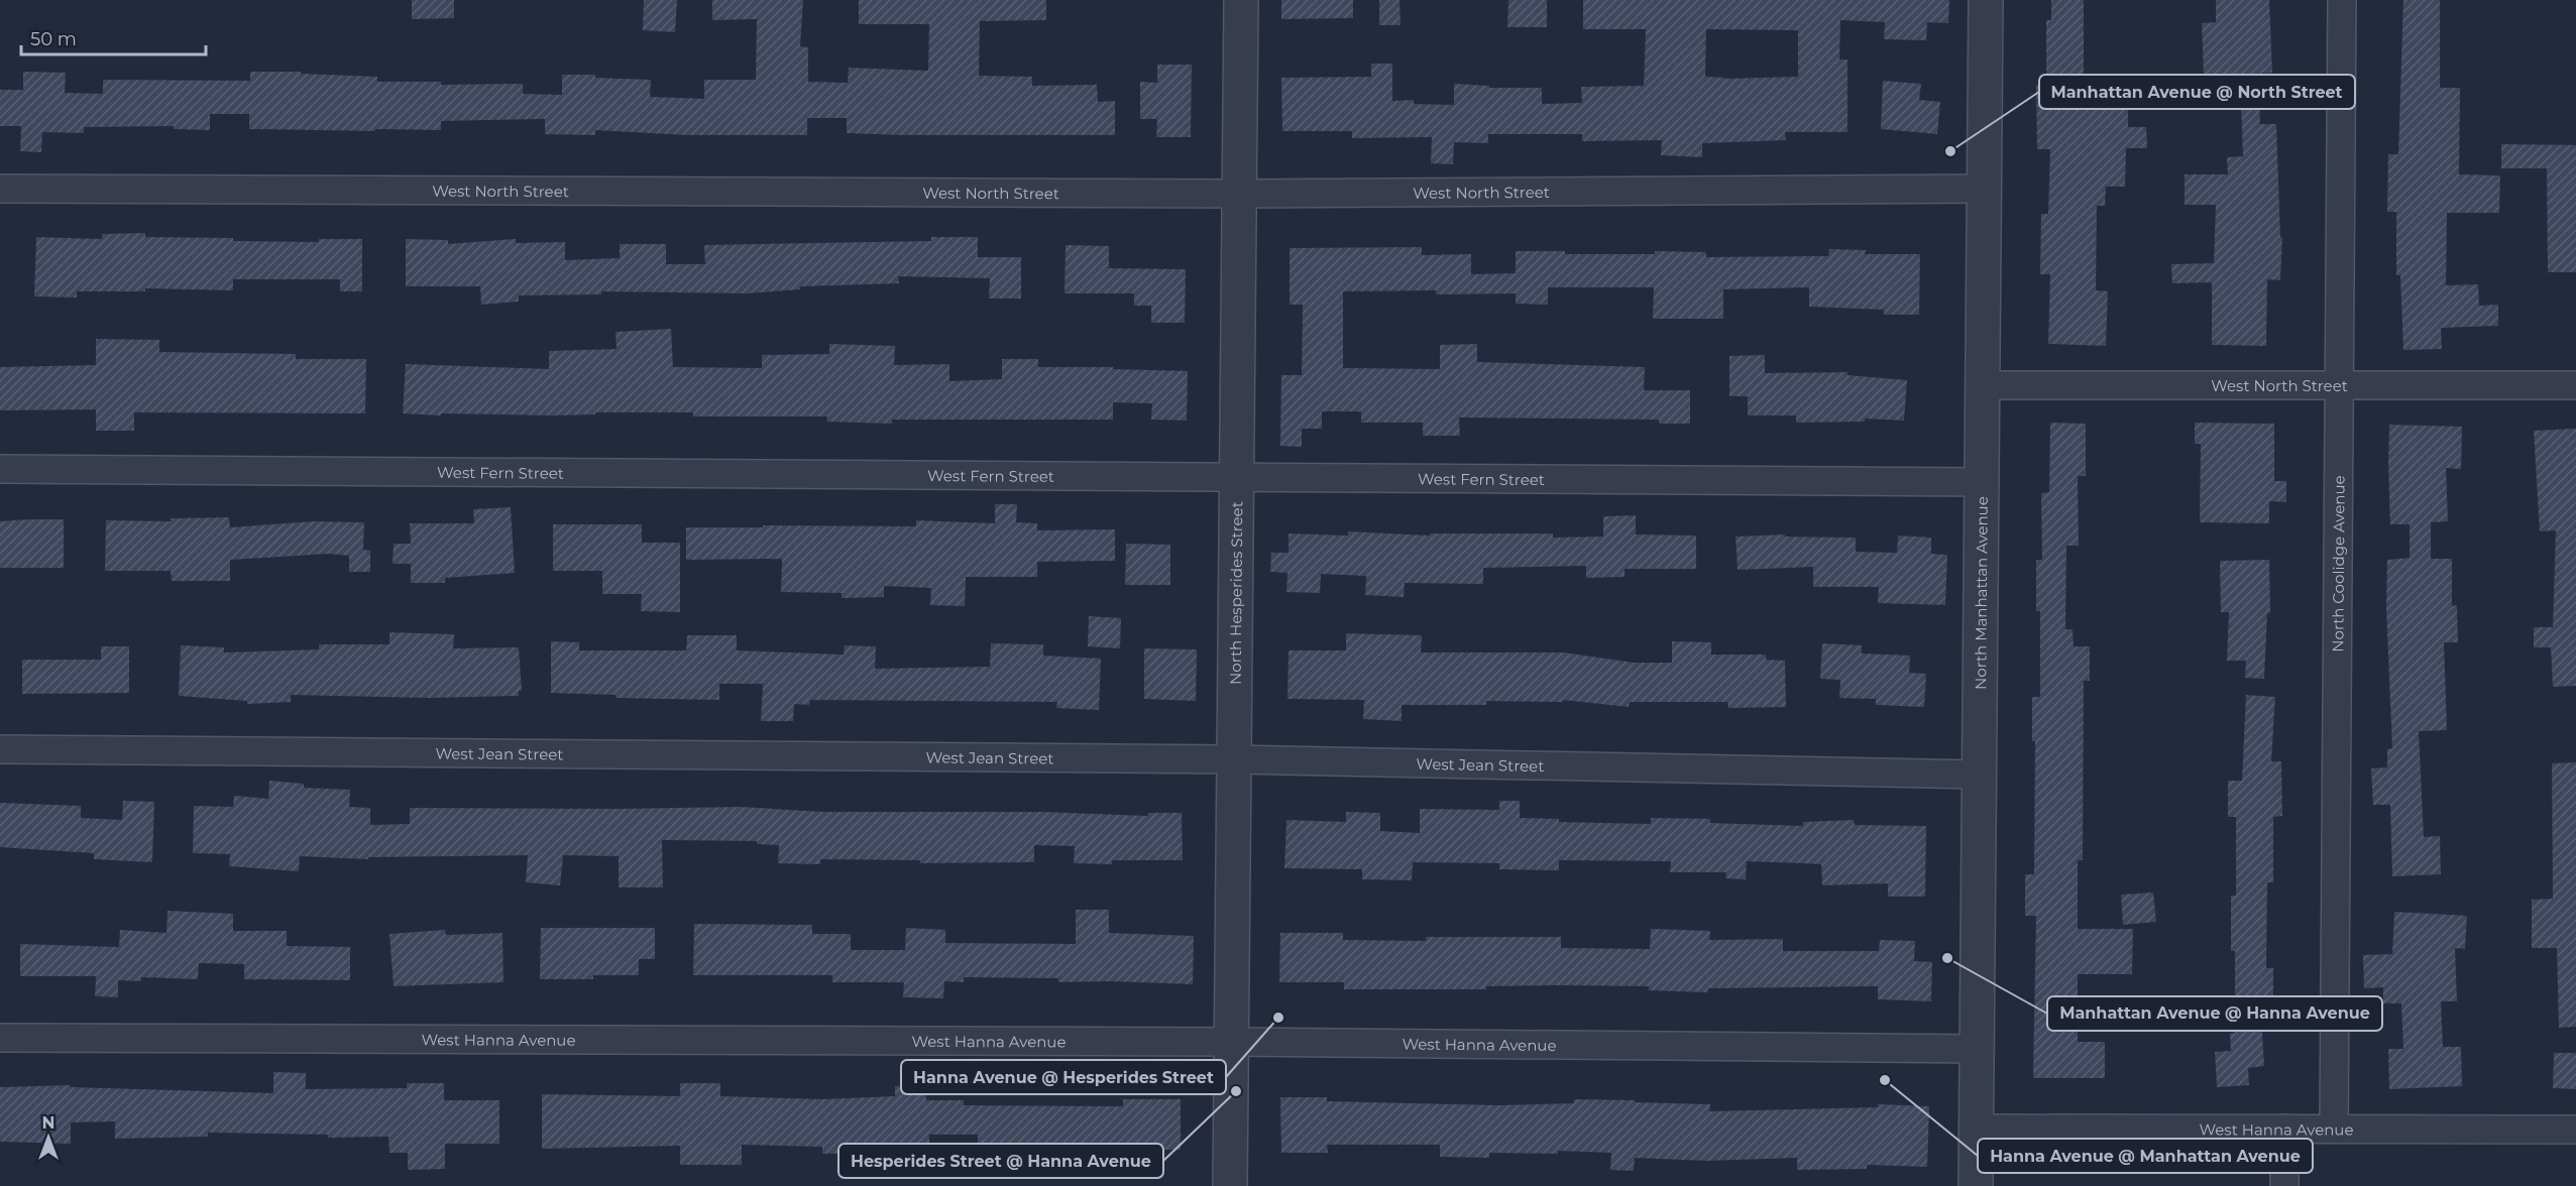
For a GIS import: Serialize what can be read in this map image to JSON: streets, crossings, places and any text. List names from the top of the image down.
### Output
{
  "streets": {
    "street": [
      "West North Street",
      "West Fern Street",
      "North Coolidge Avenue",
      "North Hesperides Street",
      "North Manhattan Avenue",
      "West Jean Street",
      "West Hanna Avenue"
    ]
  },
  "crossings": [
    ["West North Street", "North Coolidge Avenue"],
    ["West North Street", "North Hesperides Street"],
    ["West North Street", "North Manhattan Avenue"],
    ["West Fern Street", "North Hesperides Street"],
    ["West Fern Street", "North Manhattan Avenue"],
    ["North Coolidge Avenue", "West Hanna Avenue"],
    ["North Hesperides Street", "West Jean Street"],
    ["North Hesperides Street", "West Hanna Avenue"],
    ["North Manhattan Avenue", "West Jean Street"],
    ["North Manhattan Avenue", "West Hanna Avenue"]
  ],
  "places": [
    "Manhattan Avenue @ North Street",
    "Manhattan Avenue @ Hanna Avenue",
    "Hanna Avenue @ Hesperides Street",
    "Hanna Avenue @ Manhattan Avenue",
    "Hesperides Street @ Hanna Avenue"
  ],
  "scale_bar": "50 m",
  "north": "top"
}
